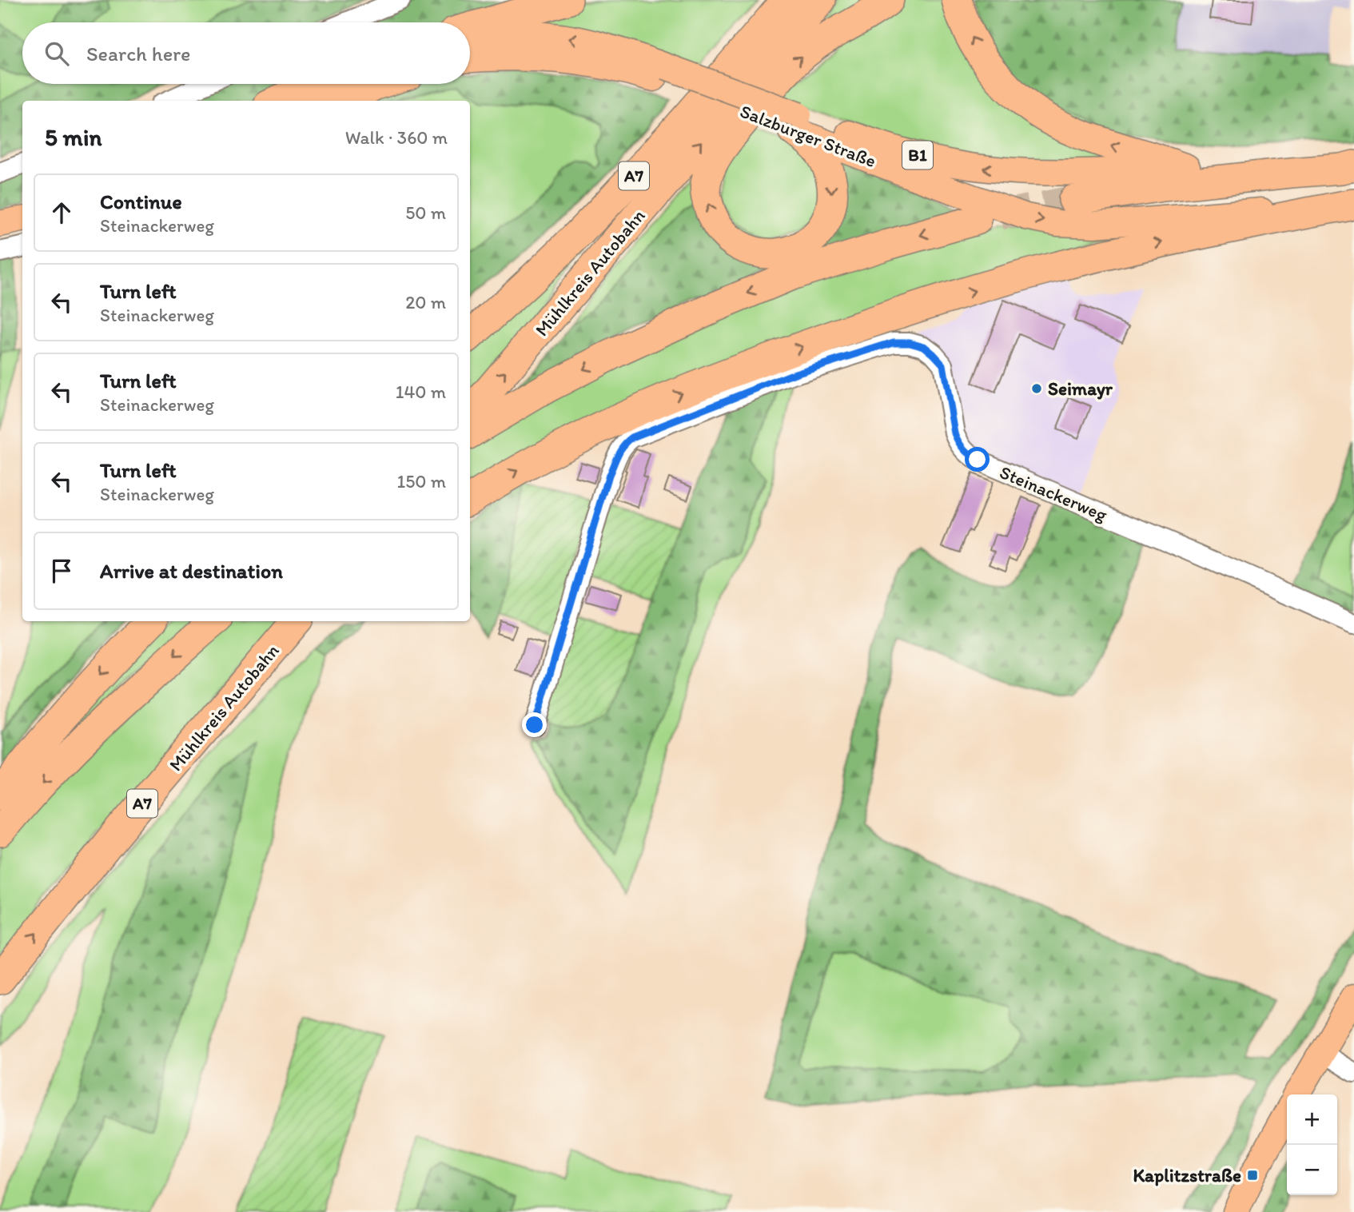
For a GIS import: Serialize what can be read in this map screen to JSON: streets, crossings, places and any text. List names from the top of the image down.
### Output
{
  "streets": {
    "highway": ["A7", "Mühlkreis Autobahn"],
    "main road": ["Salzburger Straße", "B1"],
    "street": ["Steinackerweg"]
  },
  "places": {
    "other": ["Seimayr"],
    "transit": ["Kaplitzstraße"]
  },
  "page": {
    "search": "Search here",
    "heading": ["5 min", "Walk · 360 m"],
    "list": [
      ["Continue", "Steinackerweg", "50 m"],
      ["Turn left", "Steinackerweg", "20 m"],
      ["Turn left", "Steinackerweg", "140 m"],
      ["Turn left", "Steinackerweg", "150 m"],
      "Arrive at destination"
    ],
    "map_buttons": ["+", "−"]
  }
}
